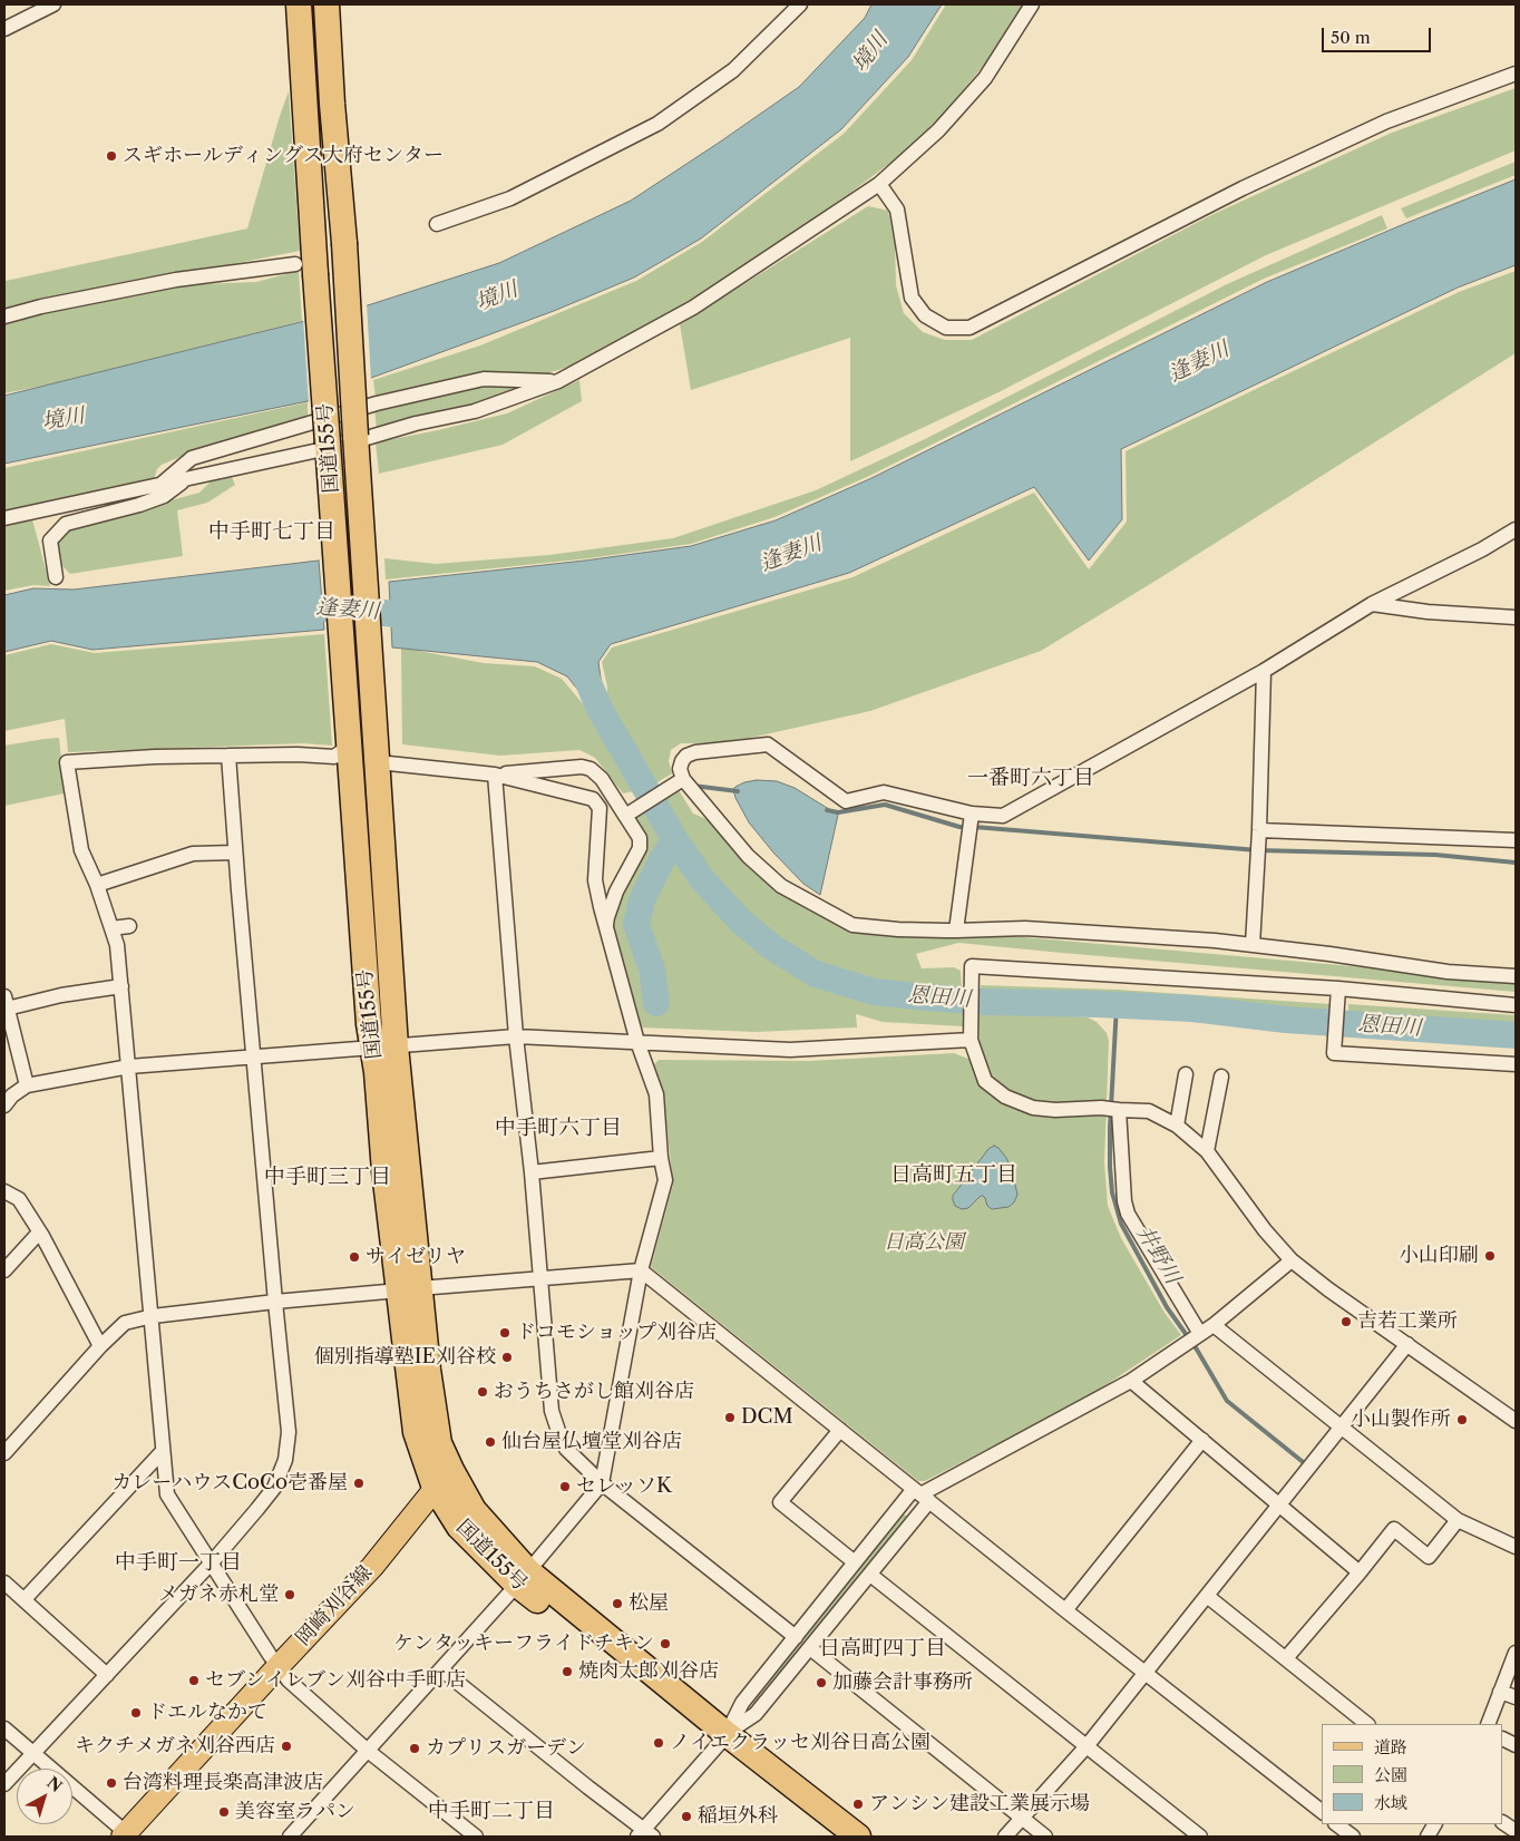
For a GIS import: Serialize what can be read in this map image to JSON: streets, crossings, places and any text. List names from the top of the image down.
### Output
{
  "streets": {
    "highway": ["国道155号"],
    "main road": ["岡崎刈谷線"]
  },
  "crossings": [
    ["国道155号", "岡崎刈谷線"]
  ],
  "districts": [
    "中手町七丁目",
    "一番町六丁目",
    "中手町六丁目",
    "日高町五丁目",
    "中手町三丁目",
    "中手町一丁目",
    "日高町四丁目",
    "中手町二丁目"
  ],
  "water": [
    "境川",
    "逢妻川",
    "恩田川",
    "井野川"
  ],
  "parks": ["日高公園"],
  "places": [
    "スギホールディングス大府センター",
    "小山印刷",
    "サイゼリヤ",
    "吉若工業所",
    "ドコモショップ刈谷店",
    "個別指導塾IE刈谷校",
    "おうちさがし館刈谷店",
    "DCM",
    "小山製作所",
    "仙台屋仏壇堂刈谷店",
    "カレーハウスCoCo壱番屋",
    "セレッソK",
    "メガネ赤札堂",
    "松屋",
    "ケンタッキーフライドチキン",
    "焼肉太郎刈谷店",
    "セブンイレブン刈谷中手町店",
    "加藤会計事務所",
    "ドエルなかて",
    "ノイエクラッセ刈谷日高公園",
    "キクチメガネ刈谷西店",
    "カプリスガーデン",
    "台湾料理長楽高津波店",
    "アンシン建設工業展示場",
    "美容室ラパン",
    "稲垣外科"
  ],
  "legend": ["道路", "公園", "水域"],
  "scale_bar": "50 m",
  "north": "top right"
}
